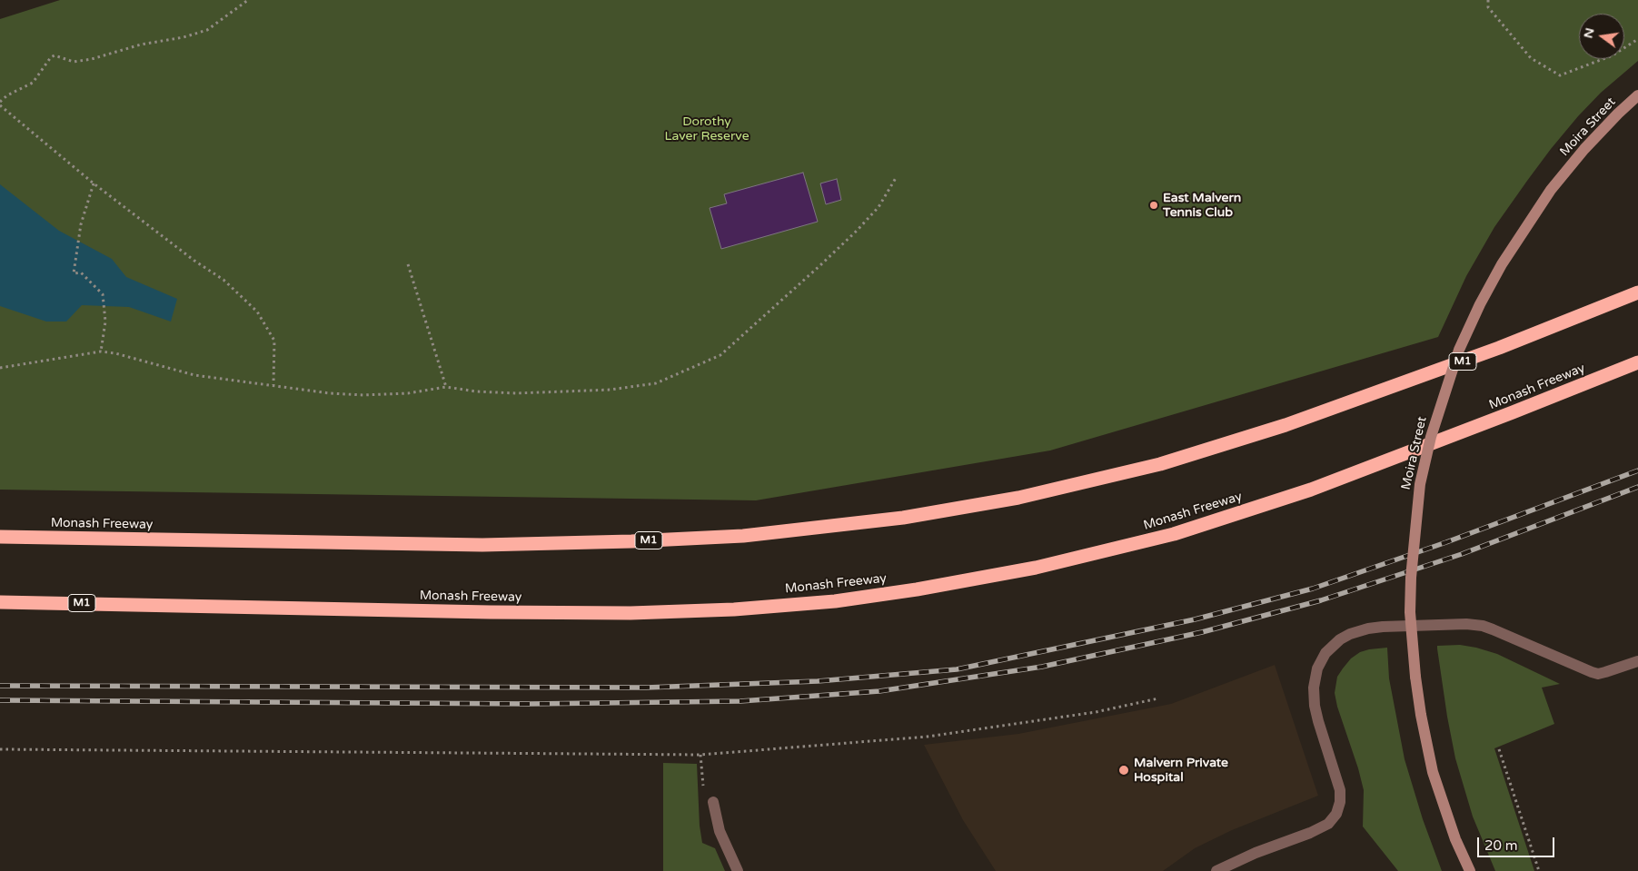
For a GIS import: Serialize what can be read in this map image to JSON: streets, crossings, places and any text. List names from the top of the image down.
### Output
{
  "streets": {
    "highway": ["M1", "Monash Freeway"],
    "main road": ["Moira Street"]
  },
  "parks": ["Dorothy Laver Reserve"],
  "places": ["East Malvern Tennis Club", "Malvern Private Hospital"],
  "scale_bar": "20 m",
  "north": "left"
}
